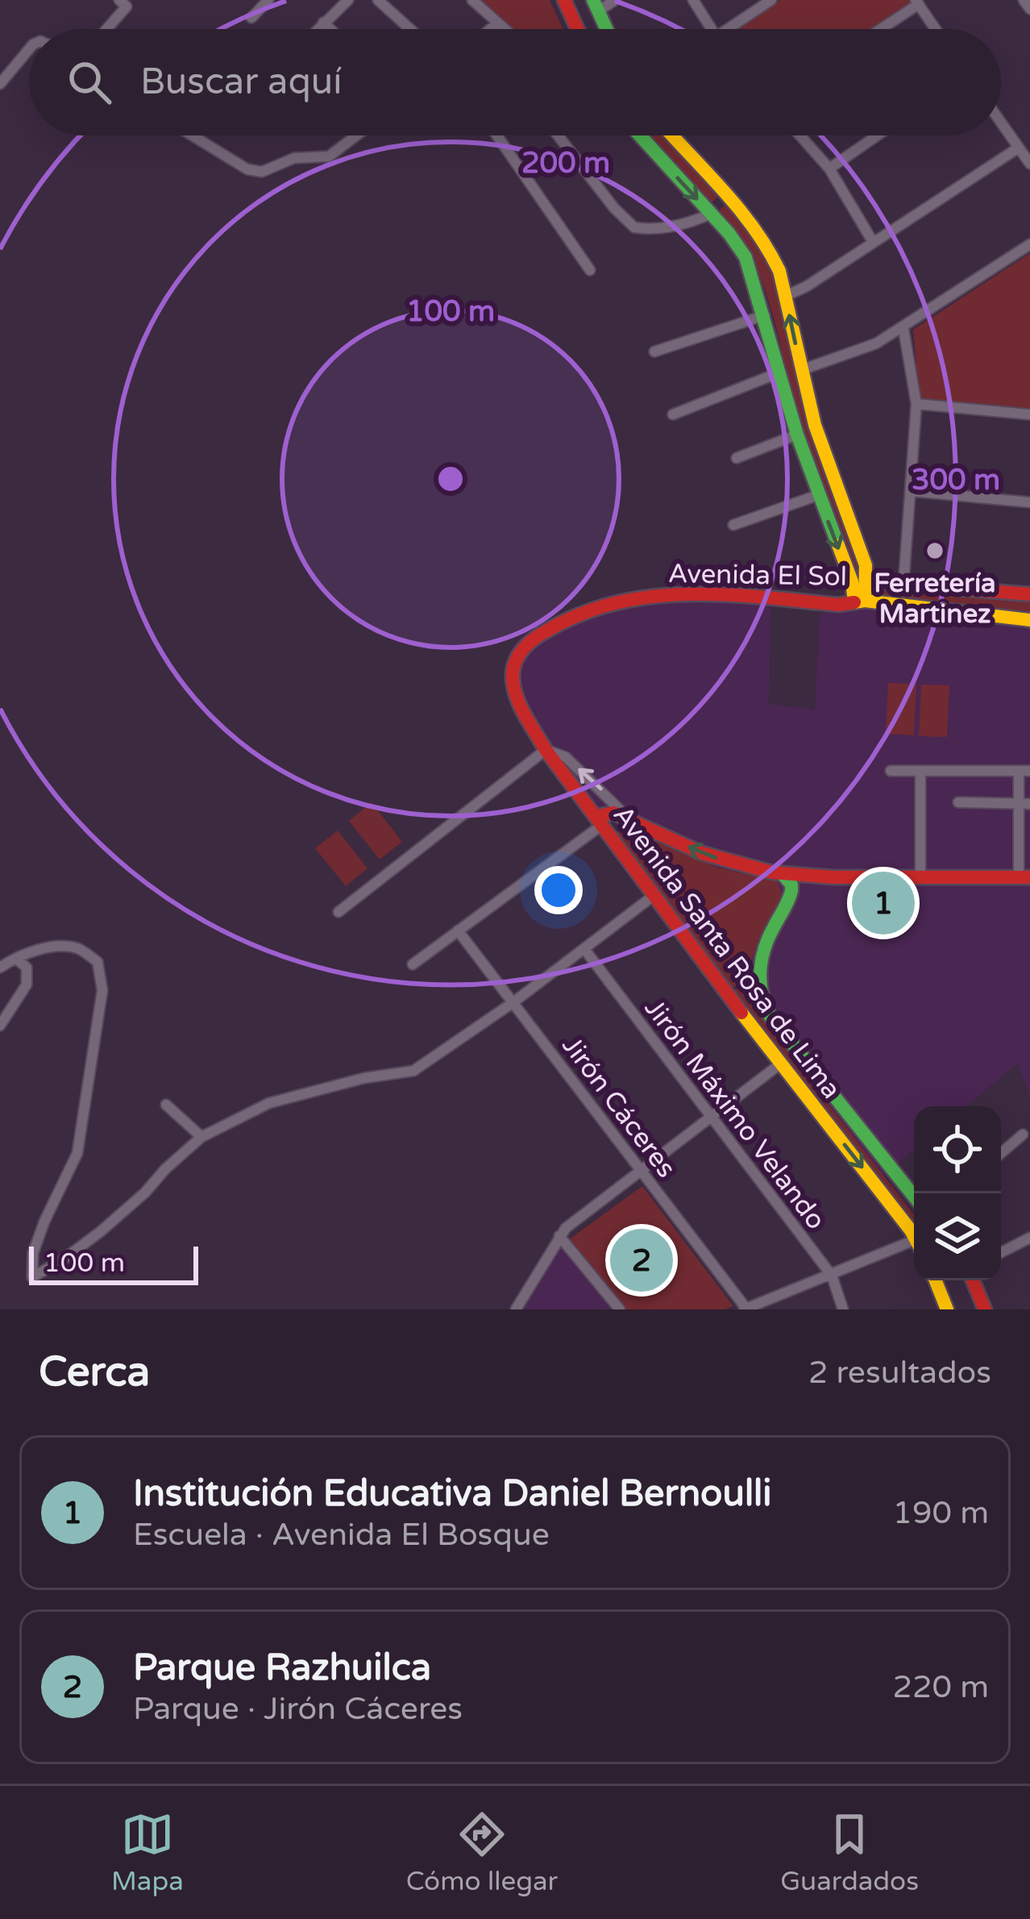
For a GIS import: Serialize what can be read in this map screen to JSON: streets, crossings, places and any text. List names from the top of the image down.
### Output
{
  "streets": {
    "main road": ["Avenida El Sol", "Avenida Santa Rosa de Lima"],
    "street": ["Jirón Cáceres", "Jirón Máximo Velando"]
  },
  "crossings": [
    ["Avenida El Sol", "Avenida Santa Rosa de Lima"]
  ],
  "places": ["Ferretería Martinez"],
  "scale_bar": "100 m",
  "page": {
    "search": "Buscar aquí",
    "pins": ["1", "2"],
    "scale": "100 m",
    "heading": ["Cerca", "2 resultados"],
    "list": [
      {
        "mark": "1",
        "name": "Institución Educativa Daniel Bernoulli",
        "note": "Escuela · Avenida El Bosque",
        "value": "190 m"
      },
      {
        "mark": "2",
        "name": "Parque Razhuilca",
        "note": "Parque · Jirón Cáceres",
        "value": "220 m"
      }
    ],
    "nav": ["Mapa", "Cómo llegar", "Guardados"]
  },
  "rings": ["200 m", "100 m", "300 m"]
}
